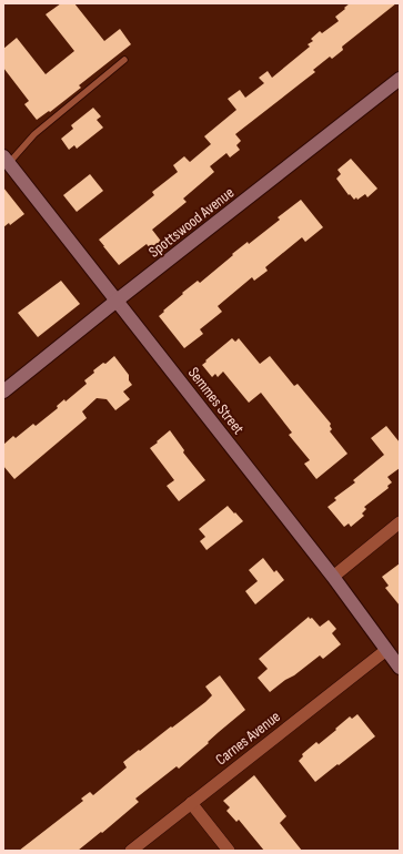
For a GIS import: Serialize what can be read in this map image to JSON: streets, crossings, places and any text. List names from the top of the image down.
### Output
{
  "streets": {
    "main road": ["Spottswood Avenue", "Semmes Street"],
    "street": ["Carnes Avenue"]
  },
  "crossings": [
    ["Spottswood Avenue", "Semmes Street"],
    ["Semmes Street", "Carnes Avenue"]
  ]
}
